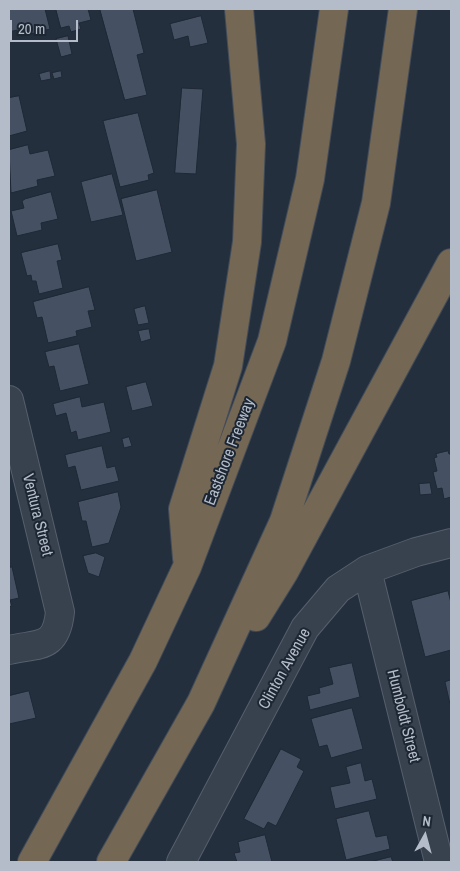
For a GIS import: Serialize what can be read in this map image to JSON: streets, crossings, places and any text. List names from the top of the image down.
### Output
{
  "streets": {
    "highway": ["Eastshore Freeway"],
    "street": ["Ventura Street", "Clinton Avenue", "Humboldt Street"]
  },
  "crossings": [
    ["Clinton Avenue", "Humboldt Street"]
  ],
  "scale_bar": "20 m",
  "north": "top"
}
